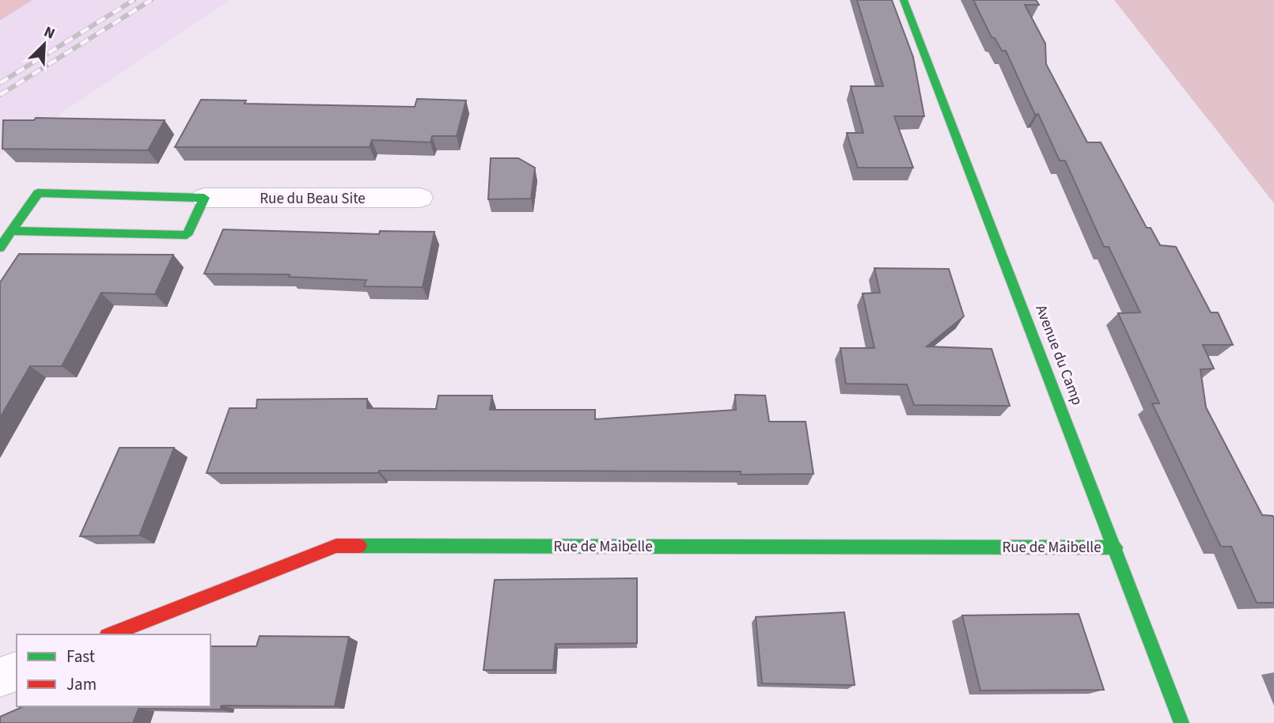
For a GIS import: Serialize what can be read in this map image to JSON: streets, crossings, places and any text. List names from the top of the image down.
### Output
{
  "streets": {
    "street": ["Rue du Beau Site", "Avenue du Camp", "Rue de Maibelle"]
  },
  "crossings": [
    ["Avenue du Camp", "Rue de Maibelle"]
  ],
  "legend": ["Fast", "Jam"],
  "north": "top right"
}
